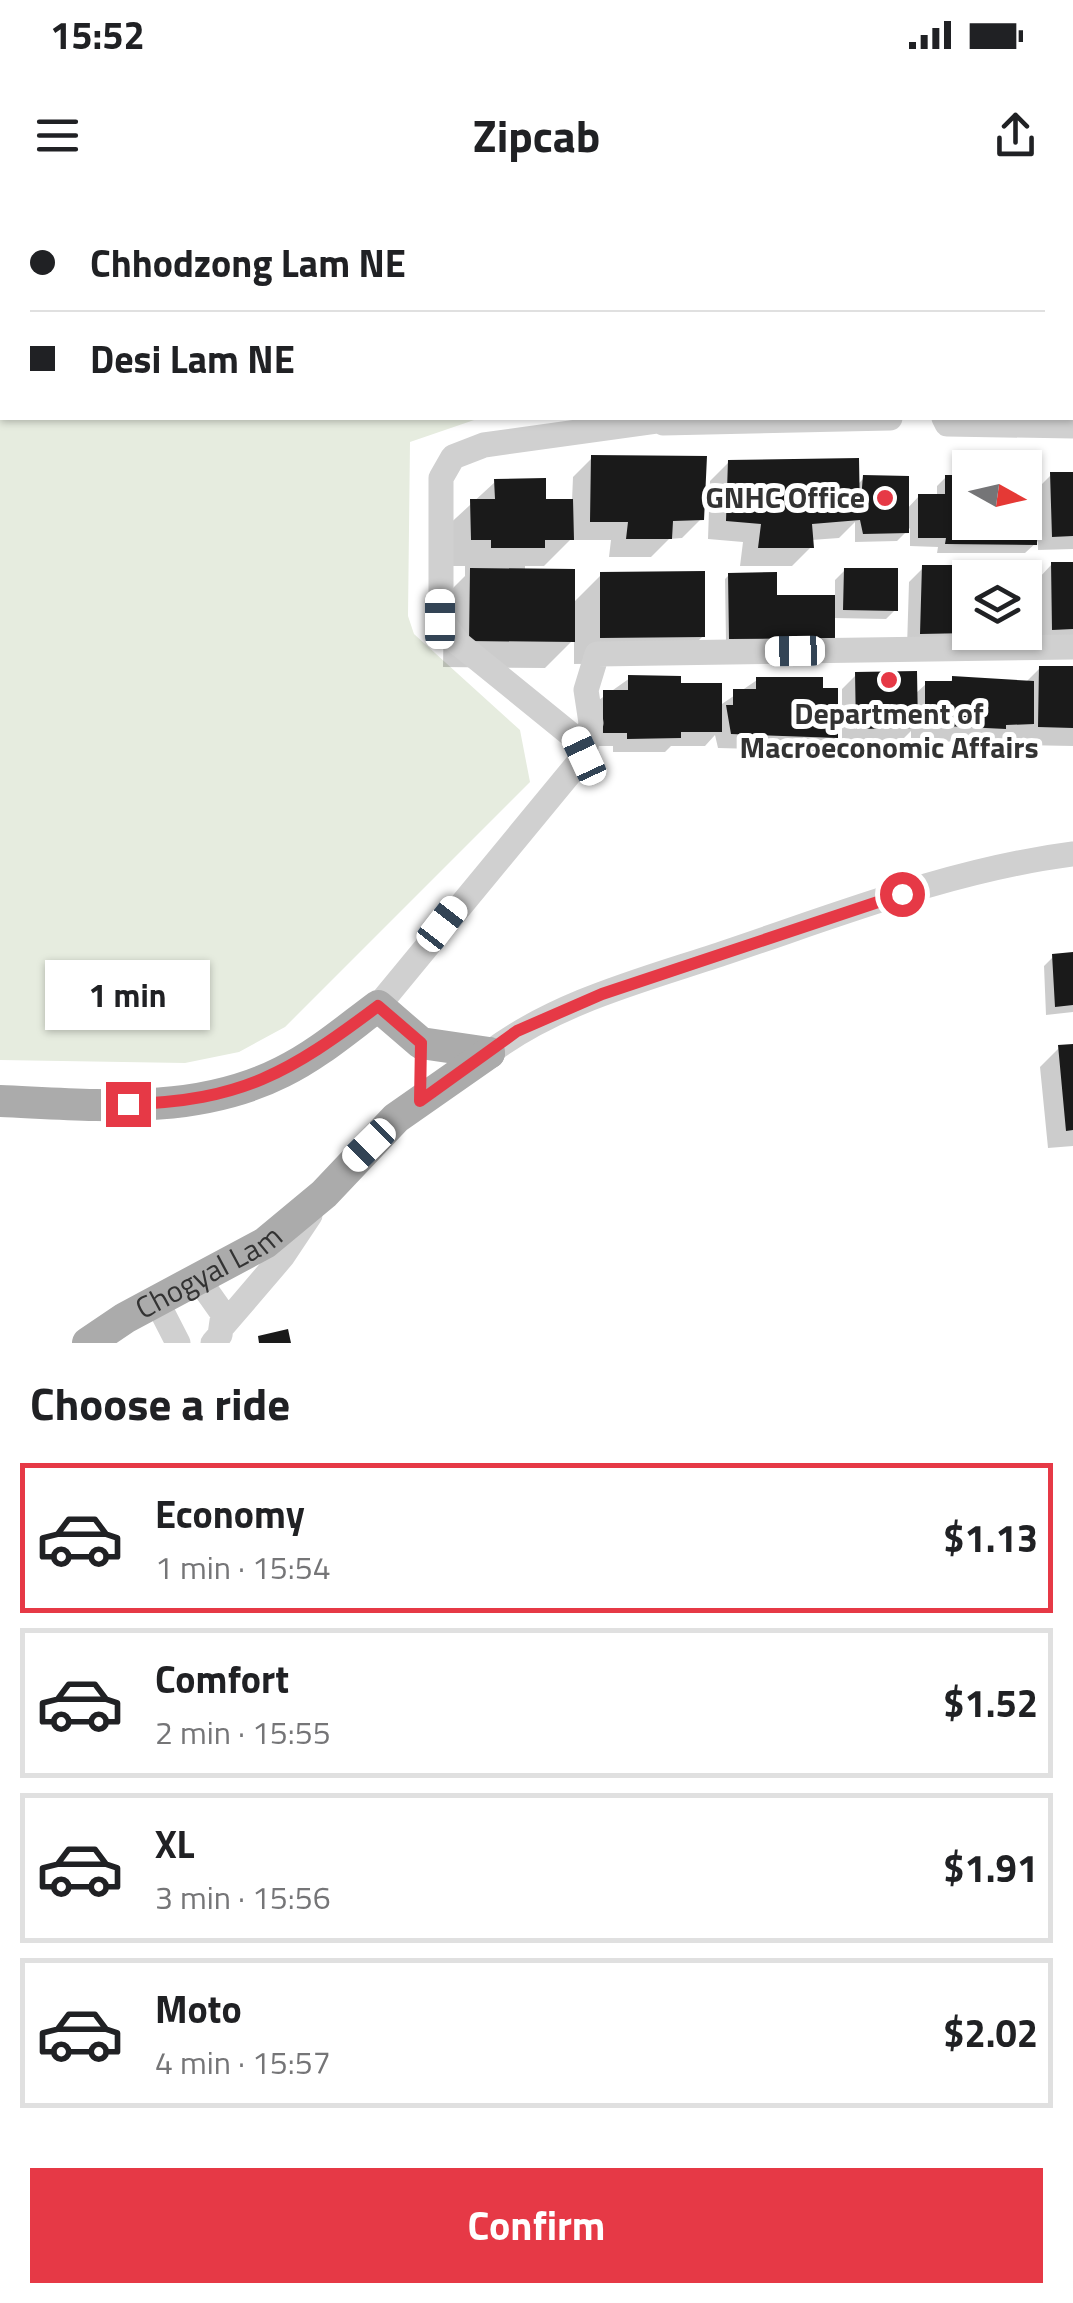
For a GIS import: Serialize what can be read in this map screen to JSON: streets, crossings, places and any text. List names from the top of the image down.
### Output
{
  "streets": {
    "main road": ["Chogyal Lam"]
  },
  "places": ["GNHC Office", "Department of Macroeconomic Affairs"],
  "north": "right",
  "page": {
    "status": "15:52",
    "header": "Zipcab",
    "banner": ["Chhodzong Lam NE", "Desi Lam NE"],
    "bubble": "1 min",
    "heading": "Choose a ride",
    "list": [
      {
        "name": "Economy",
        "note": "1 min · 15:54",
        "value": "$1.13"
      },
      {
        "name": "Comfort",
        "note": "2 min · 15:55",
        "value": "$1.52"
      },
      {
        "name": "XL",
        "note": "3 min · 15:56",
        "value": "$1.91"
      },
      {
        "name": "Moto",
        "note": "4 min · 15:57",
        "value": "$2.02"
      }
    ],
    "buttons": "Confirm"
  }
}
